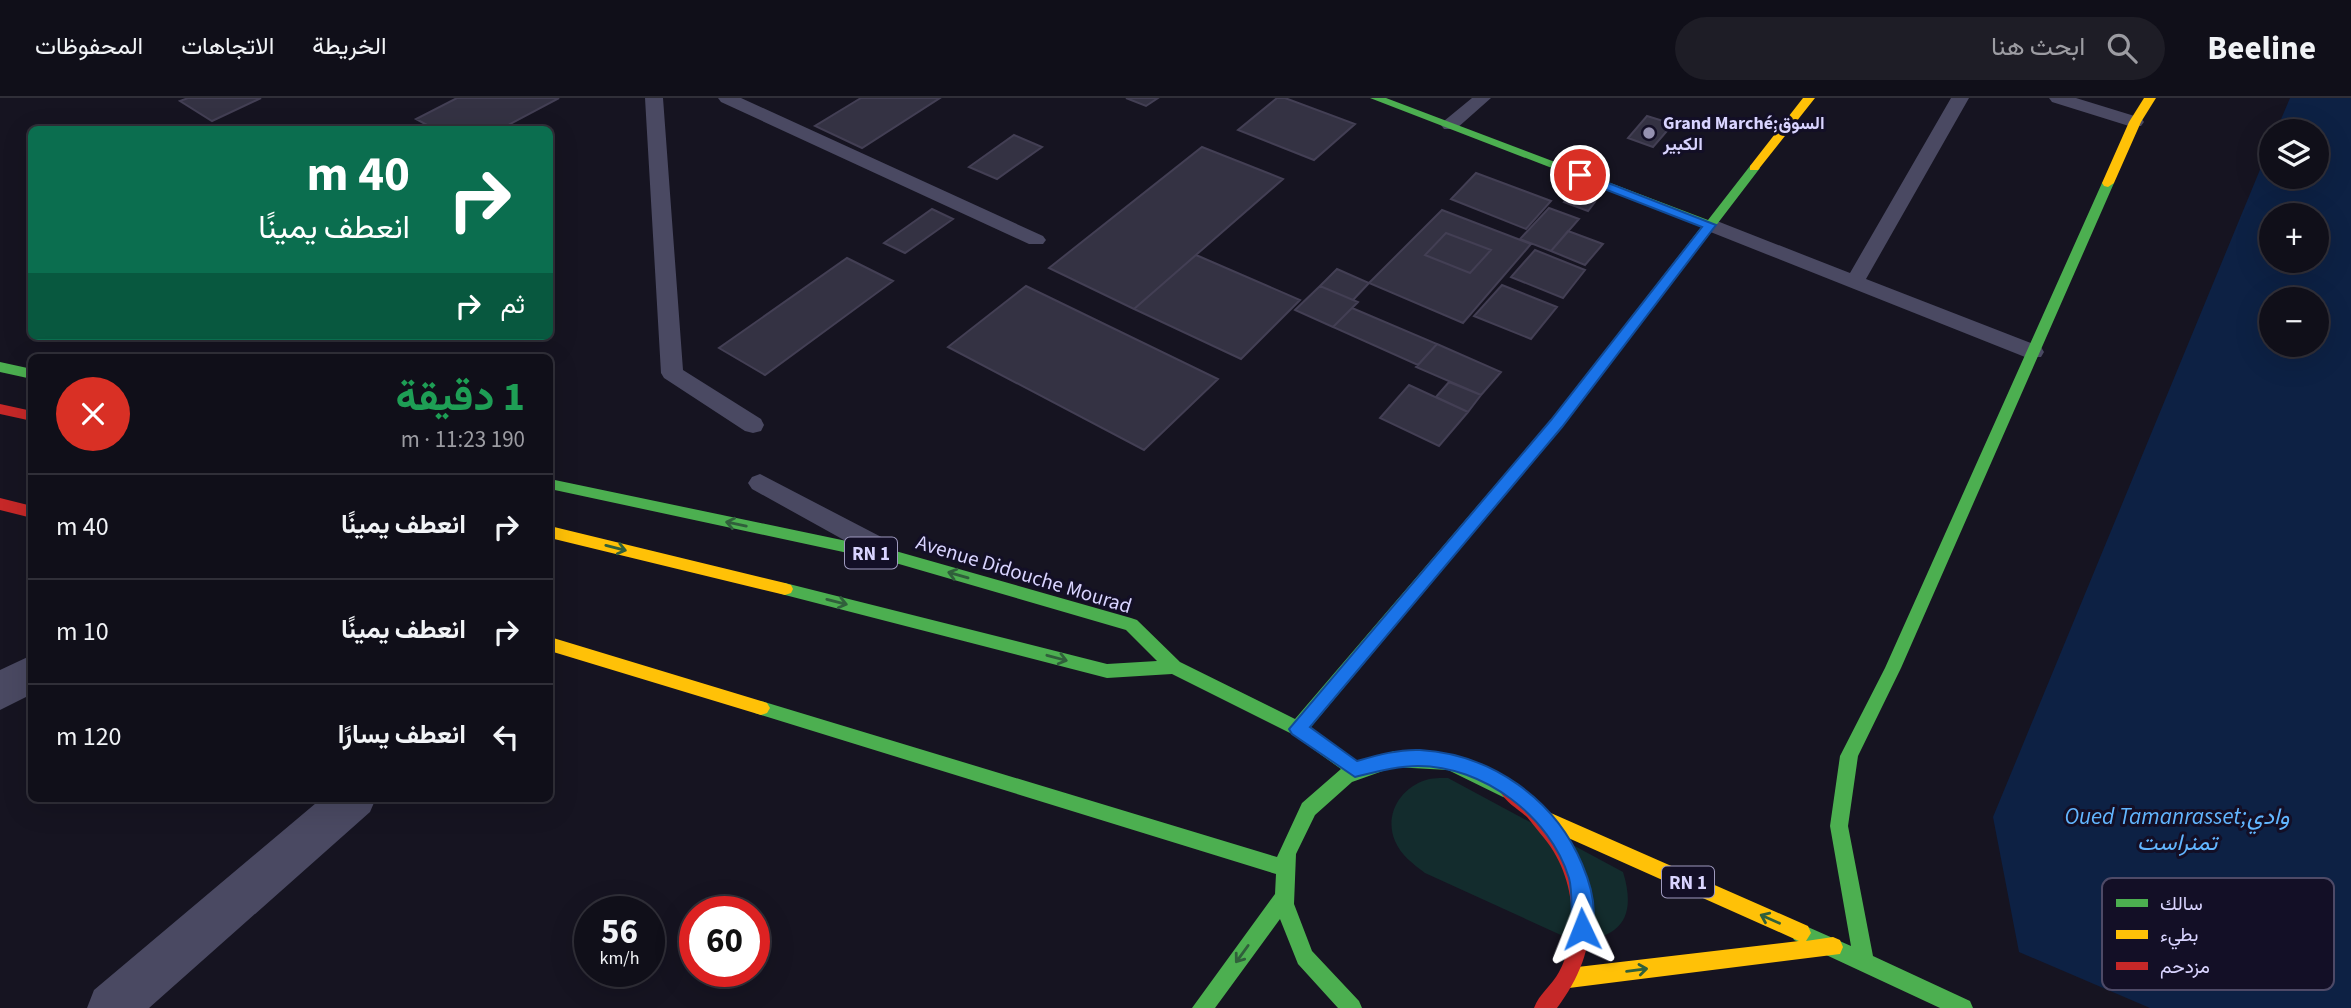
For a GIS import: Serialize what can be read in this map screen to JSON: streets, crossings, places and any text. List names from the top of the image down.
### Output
{
  "streets": {
    "street": ["RN 1", "Avenue Didouche Mourad"]
  },
  "crossings": [
    ["RN 1", "Avenue Didouche Mourad"]
  ],
  "water": ["Oued Tamanrasset;وادي تمنراست"],
  "places": ["Grand Marché;السوق الكبير"],
  "legend": ["سالك", "بطيء", "مزدحم"],
  "page": {
    "header": "Beeline",
    "search": "ابحث هنا",
    "nav": ["الخريطة", "الاتجاهات", "المحفوظات"],
    "map_buttons": ["+", "−"],
    "turn": ["40 m", "انعطف يمينًا"],
    "then": "ثم",
    "heading": ["1 دقيقة", "190 m · 11:23"],
    "list": [
      {
        "name": "انعطف يمينًا",
        "value": "40 m"
      },
      {
        "name": "انعطف يمينًا",
        "value": "10 m"
      },
      {
        "name": "انعطف يسارًا",
        "value": "120 m"
      }
    ],
    "speed": "56 km/h",
    "limit": "60"
  }
}
